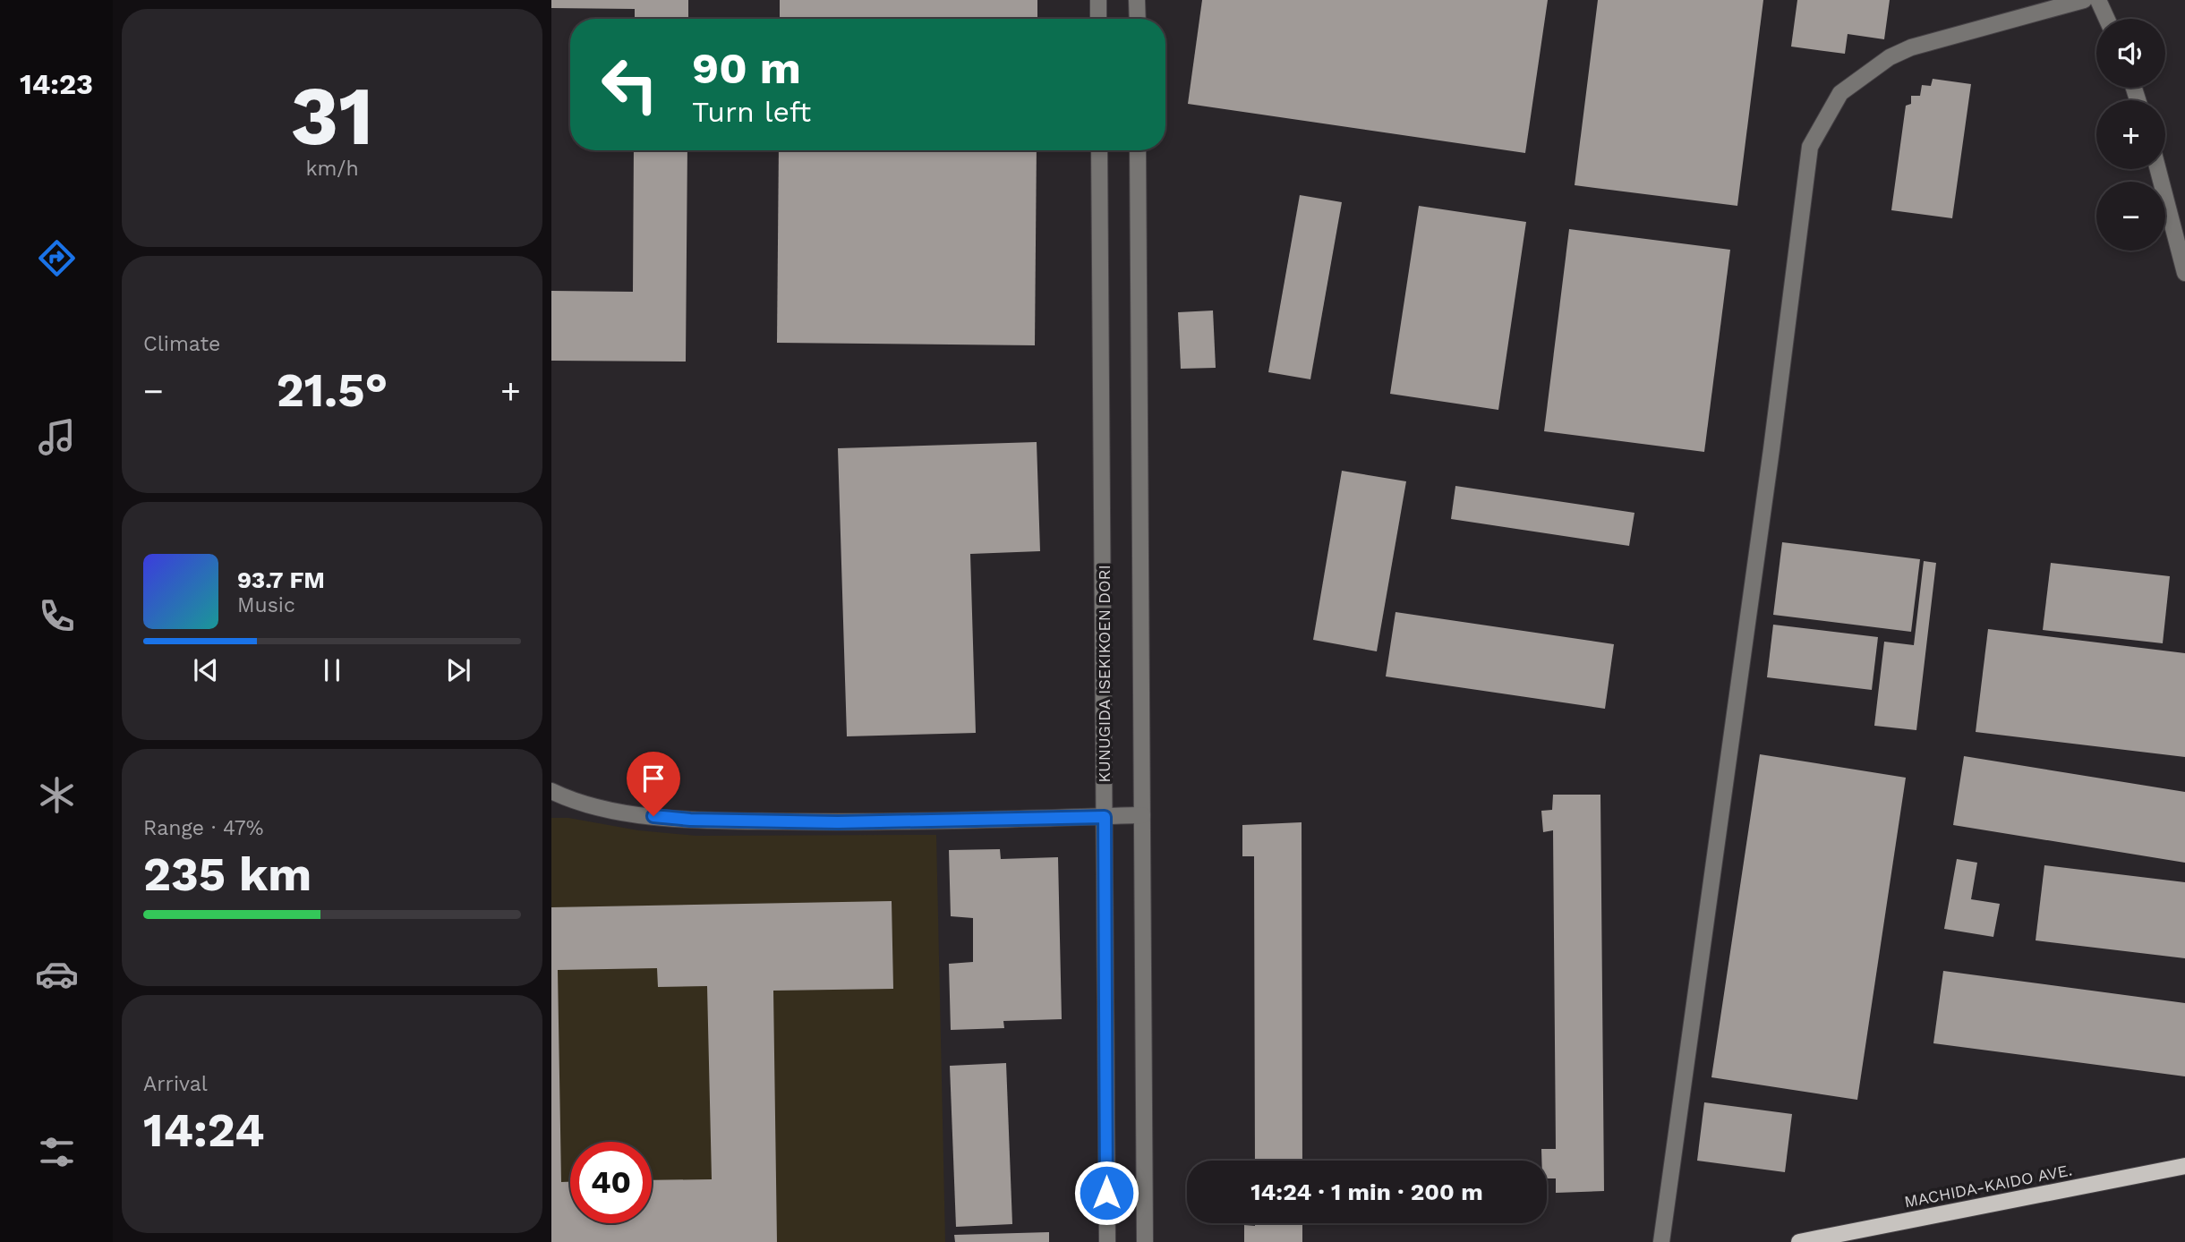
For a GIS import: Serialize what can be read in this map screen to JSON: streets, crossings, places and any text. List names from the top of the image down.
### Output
{
  "streets": {
    "main road": ["MACHIDA-KAIDO AVE."],
    "street": ["KUNUGIDA ISEKIKOEN DORI"]
  },
  "page": {
    "tabs": "14:23",
    "tile": [
      ["31", "km/h"],
      "Climate",
      ["Range · 47%", "235 km"],
      ["Arrival", "14:24"]
    ],
    "map_buttons": ["+", "−"],
    "turn": ["90 m", "Turn left"],
    "heat": ["−", "21.5°", "+"],
    "song": ["93.7 FM", "Music"],
    "limit": "40",
    "trip": "14:24 · 1 min · 200 m"
  }
}
